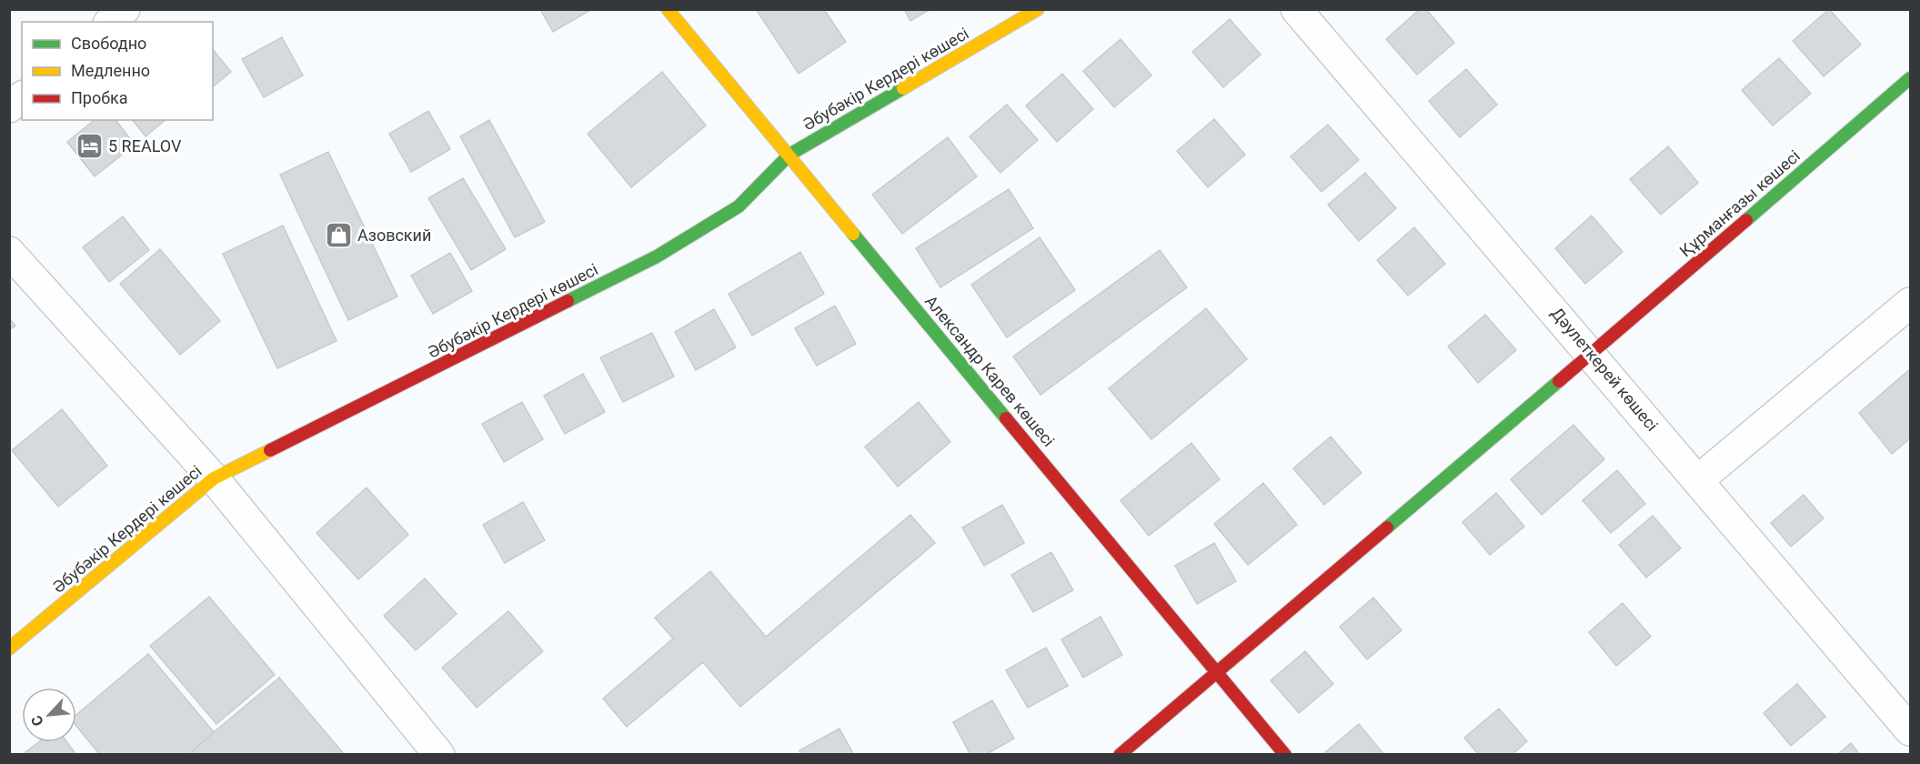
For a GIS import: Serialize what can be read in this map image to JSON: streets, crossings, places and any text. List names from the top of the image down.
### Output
{
  "streets": {
    "street": [
      "Әбубәкір Кердері көшесі",
      "Құрманғазы көшесі",
      "Дәулеткерей көшесі",
      "Александр Карев көшесі"
    ]
  },
  "crossings": [
    ["Әбубәкір Кердері көшесі", "Александр Карев көшесі"],
    ["Құрманғазы көшесі", "Дәулеткерей көшесі"],
    ["Құрманғазы көшесі", "Александр Карев көшесі"]
  ],
  "places": {
    "hotel": ["5 REALOV"],
    "shop": ["Азовский"]
  },
  "legend": ["Свободно", "Медленно", "Пробка"],
  "north": "bottom left"
}
